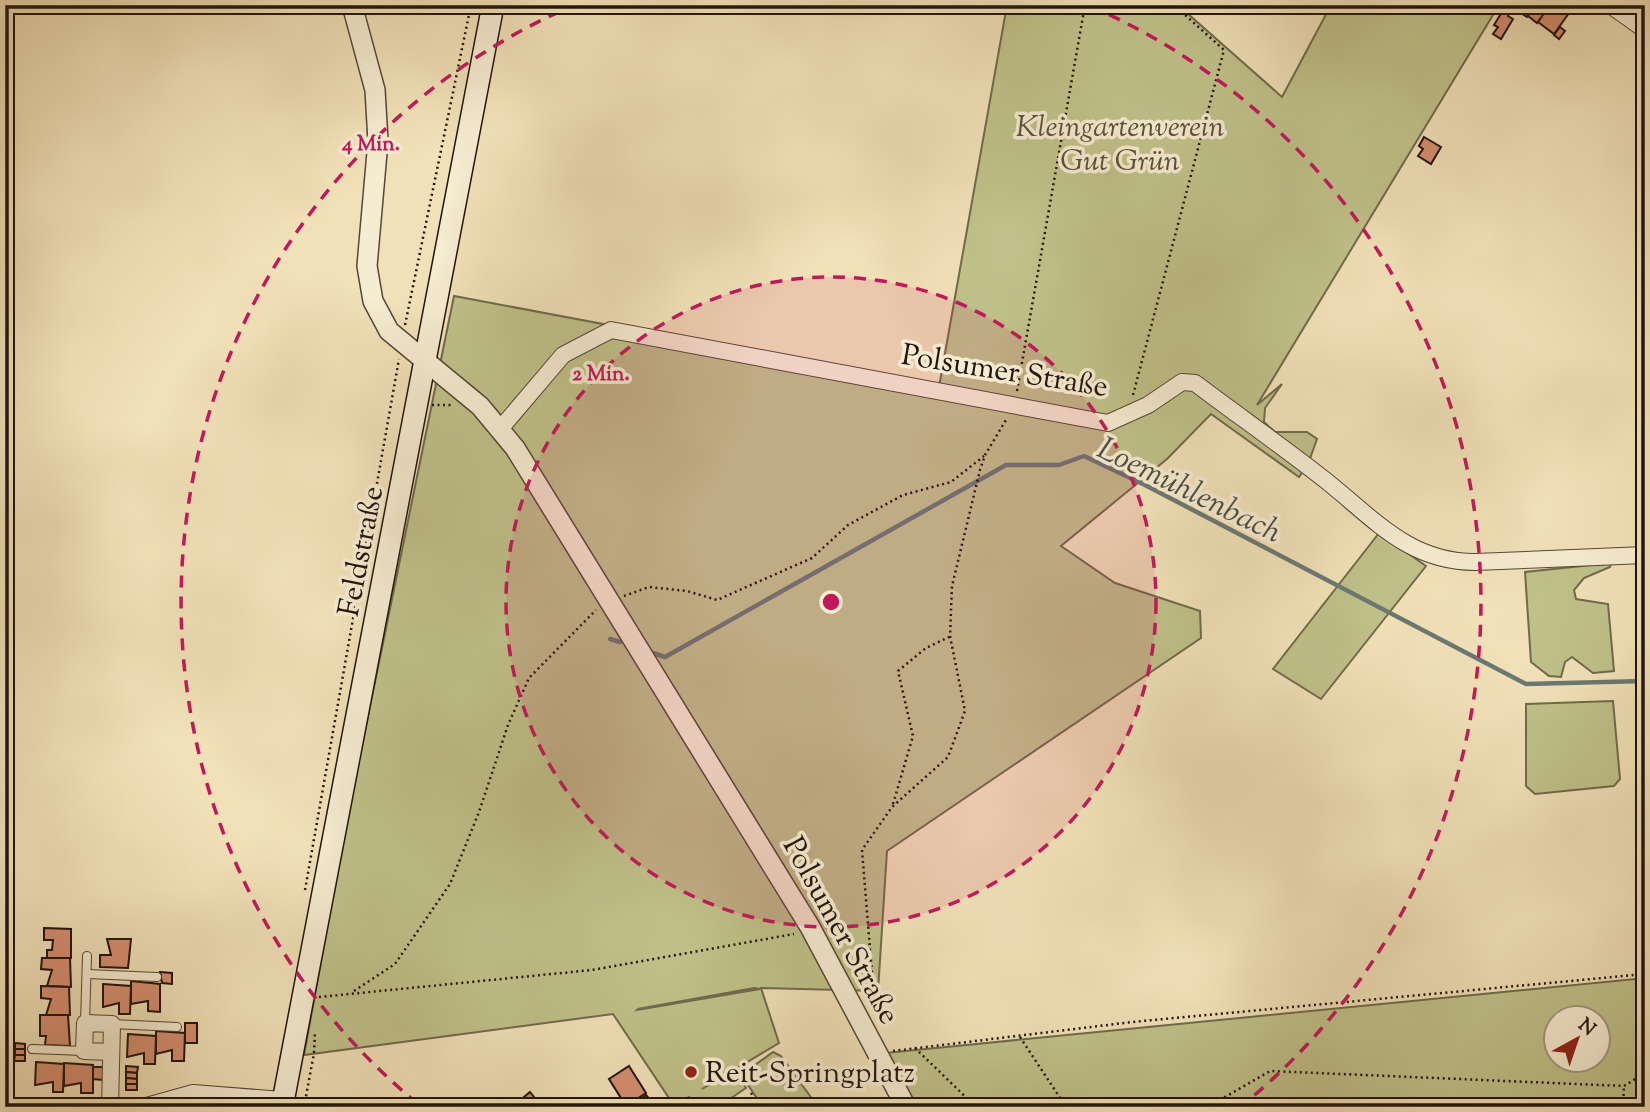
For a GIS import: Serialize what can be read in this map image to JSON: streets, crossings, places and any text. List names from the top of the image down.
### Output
{
  "streets": {
    "main road": ["Feldstraße"],
    "street": ["Polsumer Straße"]
  },
  "crossings": [
    ["Polsumer Straße", "Feldstraße"]
  ],
  "water": ["Loemühlenbach"],
  "parks": ["Kleingartenverein Gut Grün"],
  "places": ["Reit-Springplatz"],
  "north": "top right",
  "rings": ["4 Min.", "2 Min."]
}
